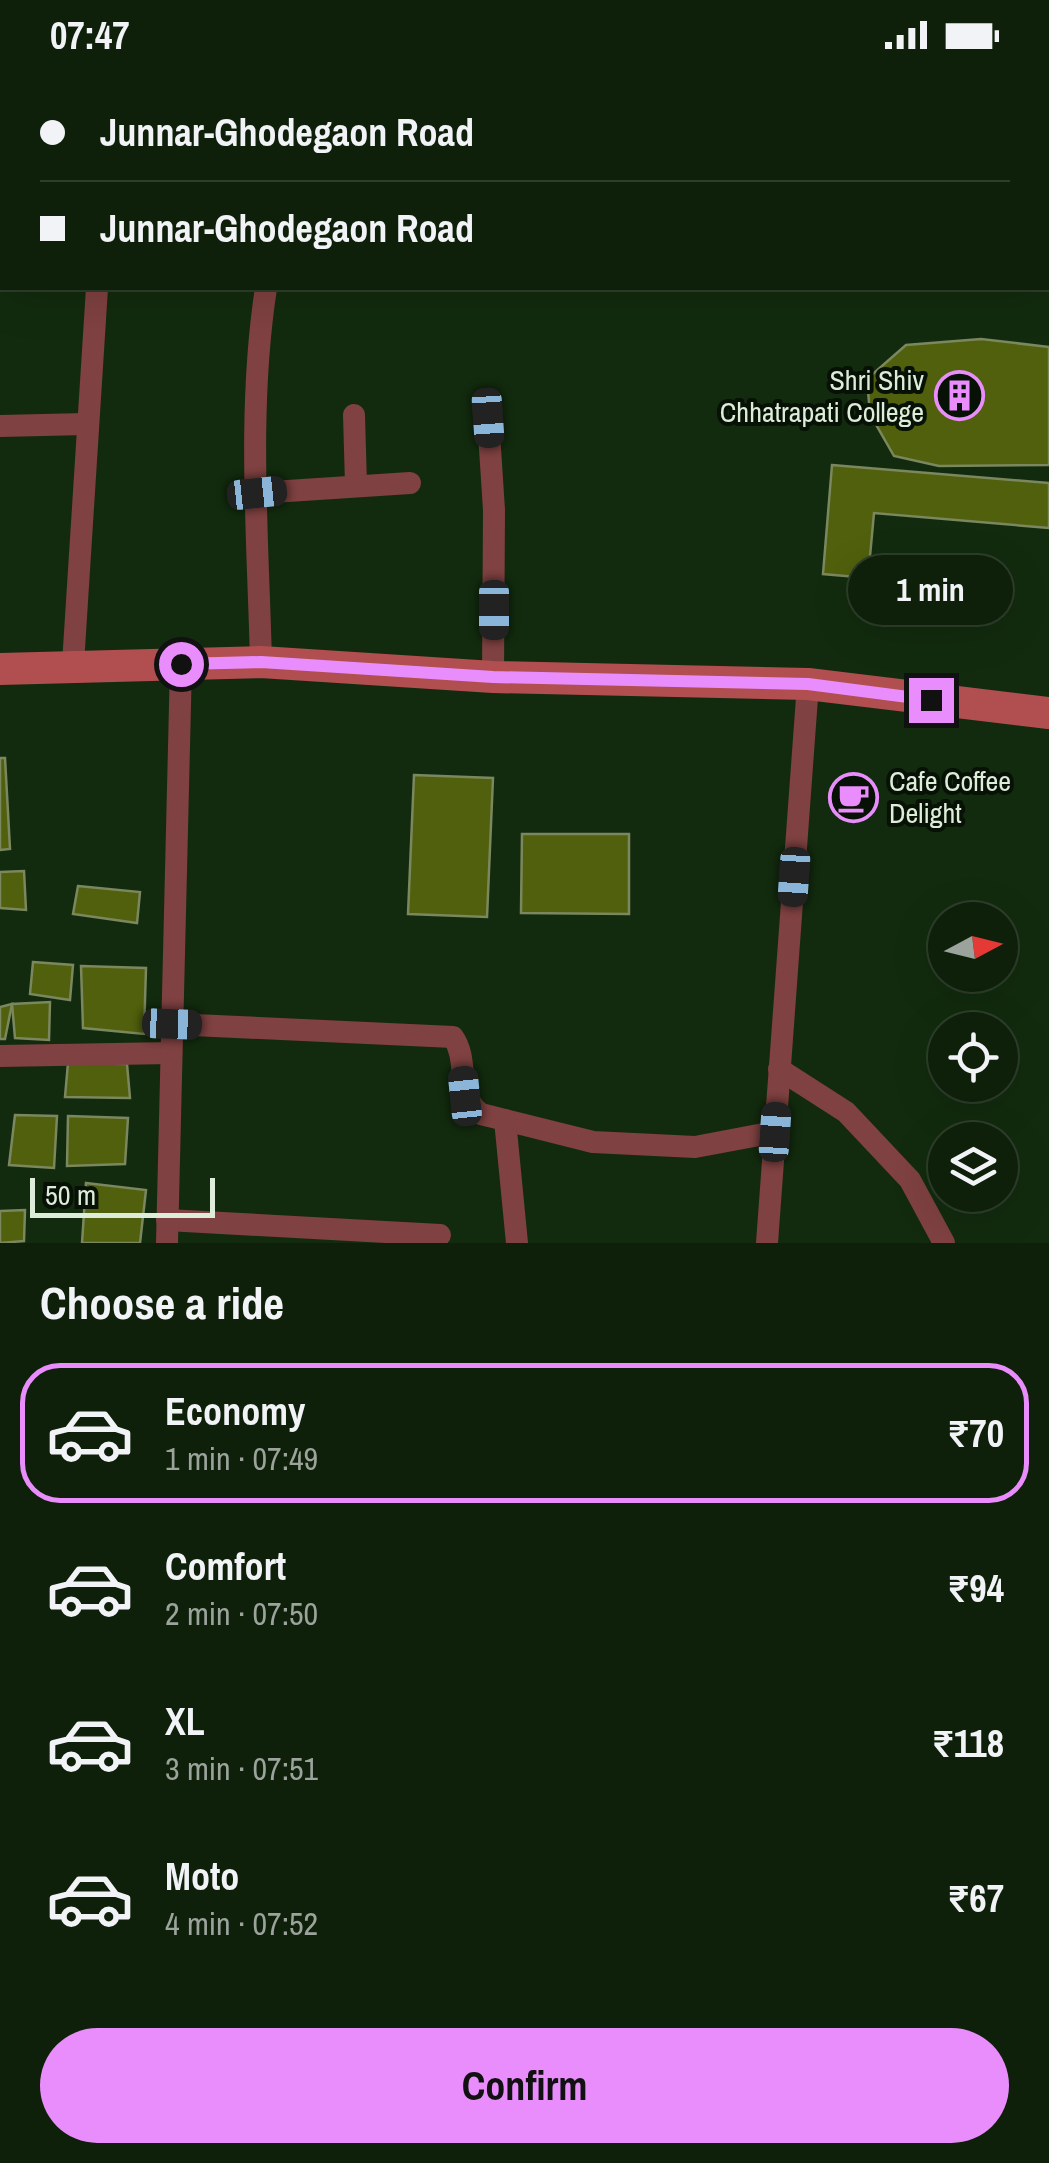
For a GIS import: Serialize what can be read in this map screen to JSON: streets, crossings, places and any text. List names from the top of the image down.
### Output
{
  "places": {
    "building": ["Shri Shiv Chhatrapati College"],
    "cafe": ["Cafe Coffee Delight"]
  },
  "scale_bar": "50 m",
  "north": "right",
  "page": {
    "status": "07:47",
    "banner": ["Junnar-Ghodegaon Road", "Junnar-Ghodegaon Road"],
    "bubble": "1 min",
    "scale": "50 m",
    "heading": "Choose a ride",
    "list": [
      {
        "name": "Economy",
        "note": "1 min · 07:49",
        "value": "₹70"
      },
      {
        "name": "Comfort",
        "note": "2 min · 07:50",
        "value": "₹94"
      },
      {
        "name": "XL",
        "note": "3 min · 07:51",
        "value": "₹118"
      },
      {
        "name": "Moto",
        "note": "4 min · 07:52",
        "value": "₹67"
      }
    ],
    "buttons": "Confirm"
  }
}
